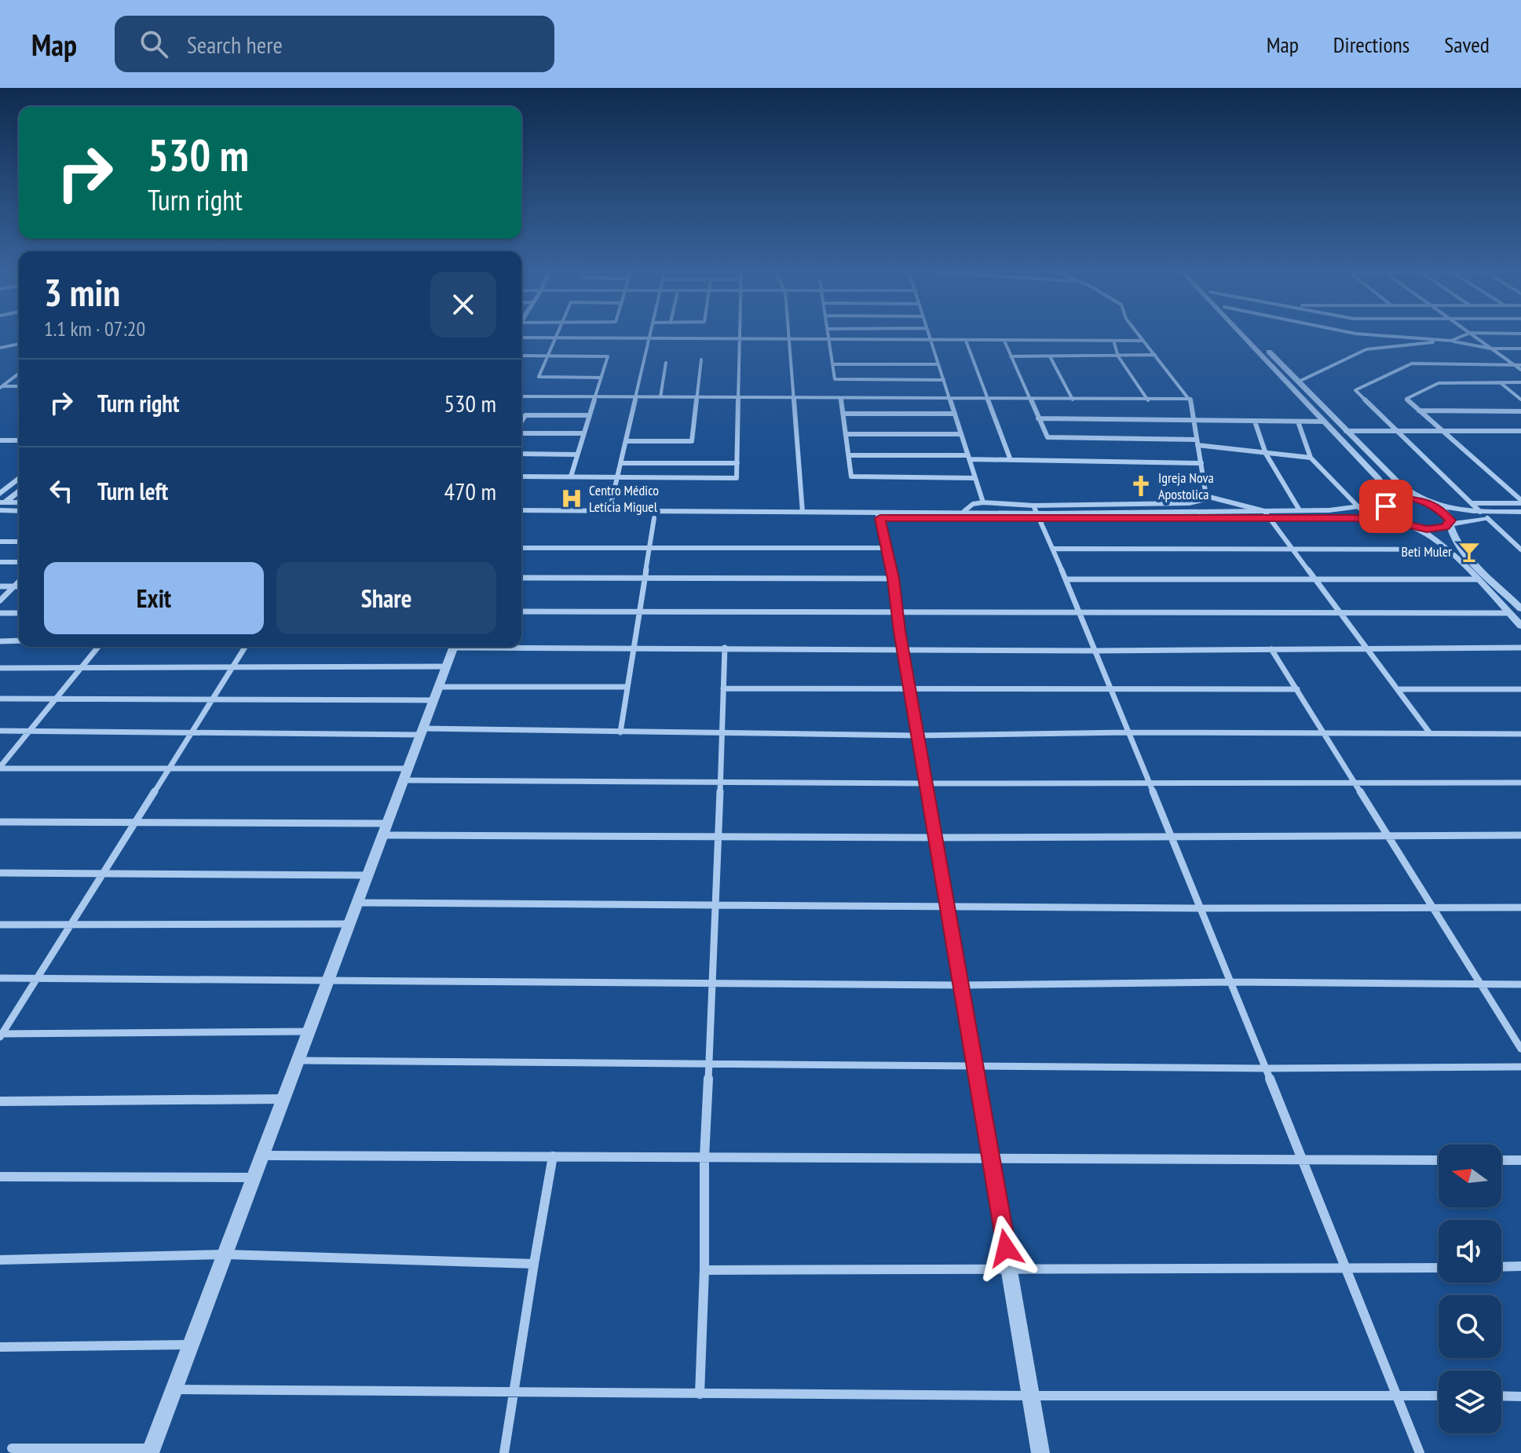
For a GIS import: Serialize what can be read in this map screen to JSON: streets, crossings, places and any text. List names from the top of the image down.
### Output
{
  "places": {
    "church": ["Igreja Nova Apostolica"],
    "hospital": ["Centro Médico Letícia Miguel"],
    "bar": ["Beti Muler"]
  },
  "north": "left",
  "page": {
    "header": "Map",
    "search": "Search here",
    "nav": ["Map", "Directions", "Saved"],
    "turn": ["530 m", "Turn right"],
    "heading": ["3 min", "1.1 km · 07:20"],
    "list": [
      {
        "name": "Turn right",
        "value": "530 m"
      },
      {
        "name": "Turn left",
        "value": "470 m"
      }
    ],
    "buttons": ["Exit", "Share"]
  }
}
